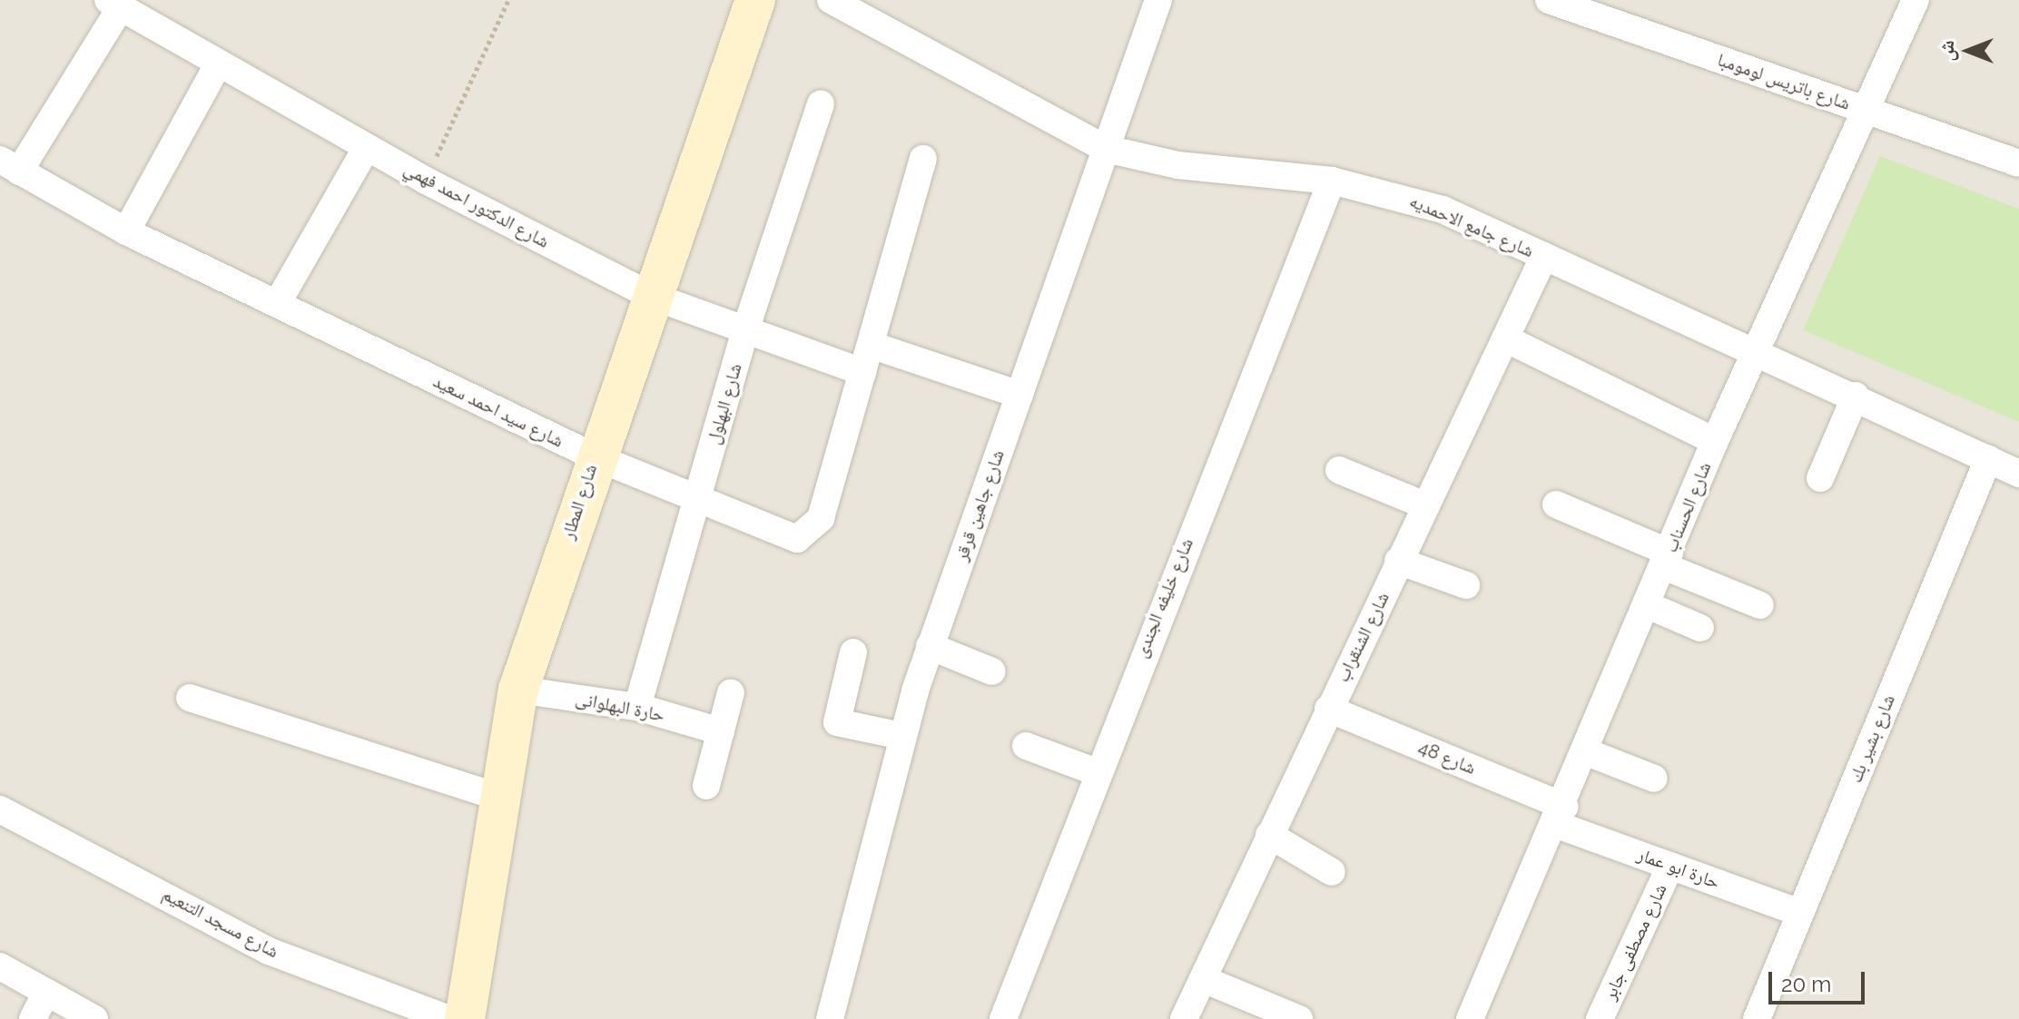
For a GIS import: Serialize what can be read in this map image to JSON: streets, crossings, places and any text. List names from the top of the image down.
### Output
{
  "streets": {
    "street": [
      "شارع باتريس لومومبا",
      "شارع الدكتور احمد فهمي",
      "شارع جامع الاحمديه",
      "شارع البهلول",
      "شارع سيد احمد سعيد",
      "شارع المطار",
      "شارع جاهين قرقر",
      "شارع الحسناب",
      "شارع خليفه الجندى",
      "شارع الشنقراب",
      "حارة البهلوانى",
      "شارع بشير بك",
      "شارع 48",
      "حارة ابو عمار",
      "شارع مسجد التنعيم",
      "شارع مصطفى جابر"
    ]
  },
  "crossings": [
    ["شارع باتريس لومومبا", "شارع الحسناب"],
    ["شارع الدكتور احمد فهمي", "شارع البهلول"],
    ["شارع الدكتور احمد فهمي", "شارع سيد احمد سعيد"],
    ["شارع الدكتور احمد فهمي", "شارع المطار"],
    ["شارع جامع الاحمديه", "شارع جاهين قرقر"],
    ["شارع جامع الاحمديه", "شارع الحسناب"],
    ["شارع جامع الاحمديه", "شارع خليفه الجندى"],
    ["شارع جامع الاحمديه", "شارع الشنقراب"],
    ["شارع جامع الاحمديه", "شارع بشير بك"],
    ["شارع البهلول", "شارع سيد احمد سعيد"],
    ["شارع البهلول", "حارة البهلوانى"],
    ["شارع سيد احمد سعيد", "شارع المطار"],
    ["شارع المطار", "حارة البهلوانى"],
    ["شارع الحسناب", "شارع 48"],
    ["شارع الحسناب", "حارة ابو عمار"],
    ["شارع الشنقراب", "شارع 48"],
    ["شارع بشير بك", "حارة ابو عمار"],
    ["شارع 48", "حارة ابو عمار"],
    ["حارة ابو عمار", "شارع مصطفى جابر"]
  ],
  "scale_bar": "20 m",
  "north": "left"
}
